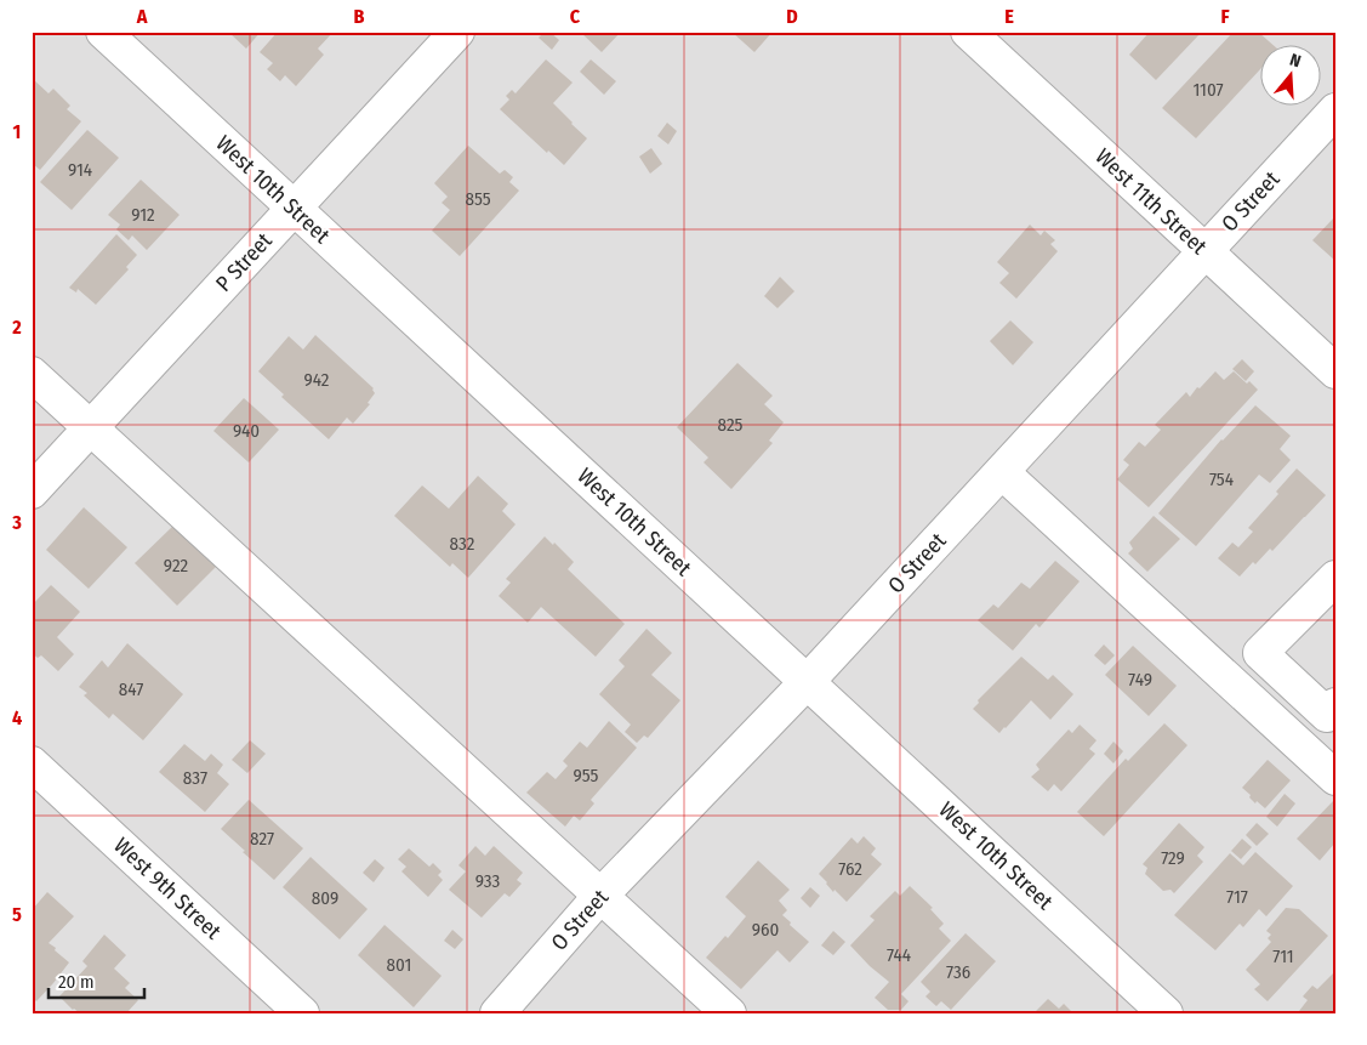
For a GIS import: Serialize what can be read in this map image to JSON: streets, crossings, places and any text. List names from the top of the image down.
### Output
{
  "streets": {
    "street": [
      "West 10th Street",
      "West 11th Street",
      "O Street",
      "P Street",
      "West 9th Street"
    ]
  },
  "crossings": [
    ["West 10th Street", "O Street"],
    ["West 10th Street", "P Street"],
    ["West 11th Street", "O Street"]
  ],
  "house_numbers": [
    "1107",
    "914",
    "855",
    "912",
    "942",
    "825",
    "940",
    "754",
    "832",
    "922",
    "749",
    "847",
    "955",
    "837",
    "827",
    "729",
    "762",
    "933",
    "717",
    "809",
    "960",
    "744",
    "711",
    "801",
    "736"
  ],
  "scale_bar": "20 m",
  "north": "top",
  "grid": {
    "columns": [
      "A",
      "B",
      "C",
      "D",
      "E",
      "F"
    ],
    "rows": [
      "1",
      "2",
      "3",
      "4",
      "5"
    ]
  }
}
